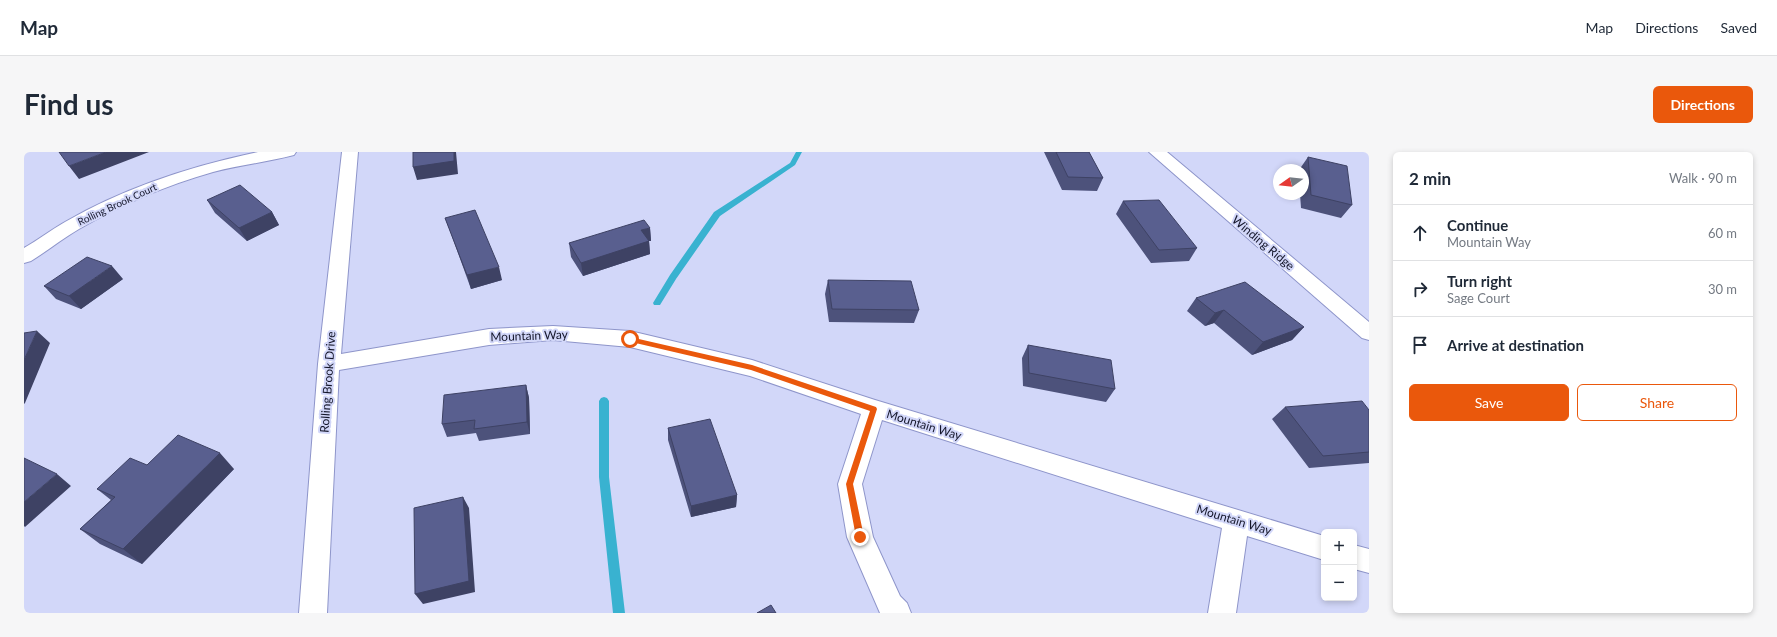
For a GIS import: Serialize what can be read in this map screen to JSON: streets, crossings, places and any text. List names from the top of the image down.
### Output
{
  "streets": {
    "street": [
      "Rolling Brook Court",
      "Winding Ridge",
      "Mountain Way",
      "Rolling Brook Drive"
    ]
  },
  "crossings": [
    ["Mountain Way", "Rolling Brook Drive"]
  ],
  "north": "left",
  "page": {
    "header": "Map",
    "nav": ["Map", "Directions", "Saved"],
    "buttons": [
      "Directions",
      ["Save", "Share"]
    ],
    "title": "Find us",
    "heading": ["2 min", "Walk · 90 m"],
    "list": [
      ["Continue", "Mountain Way", "60 m"],
      ["Turn right", "Sage Court", "30 m"],
      "Arrive at destination"
    ],
    "map_buttons": ["+", "−"]
  }
}
